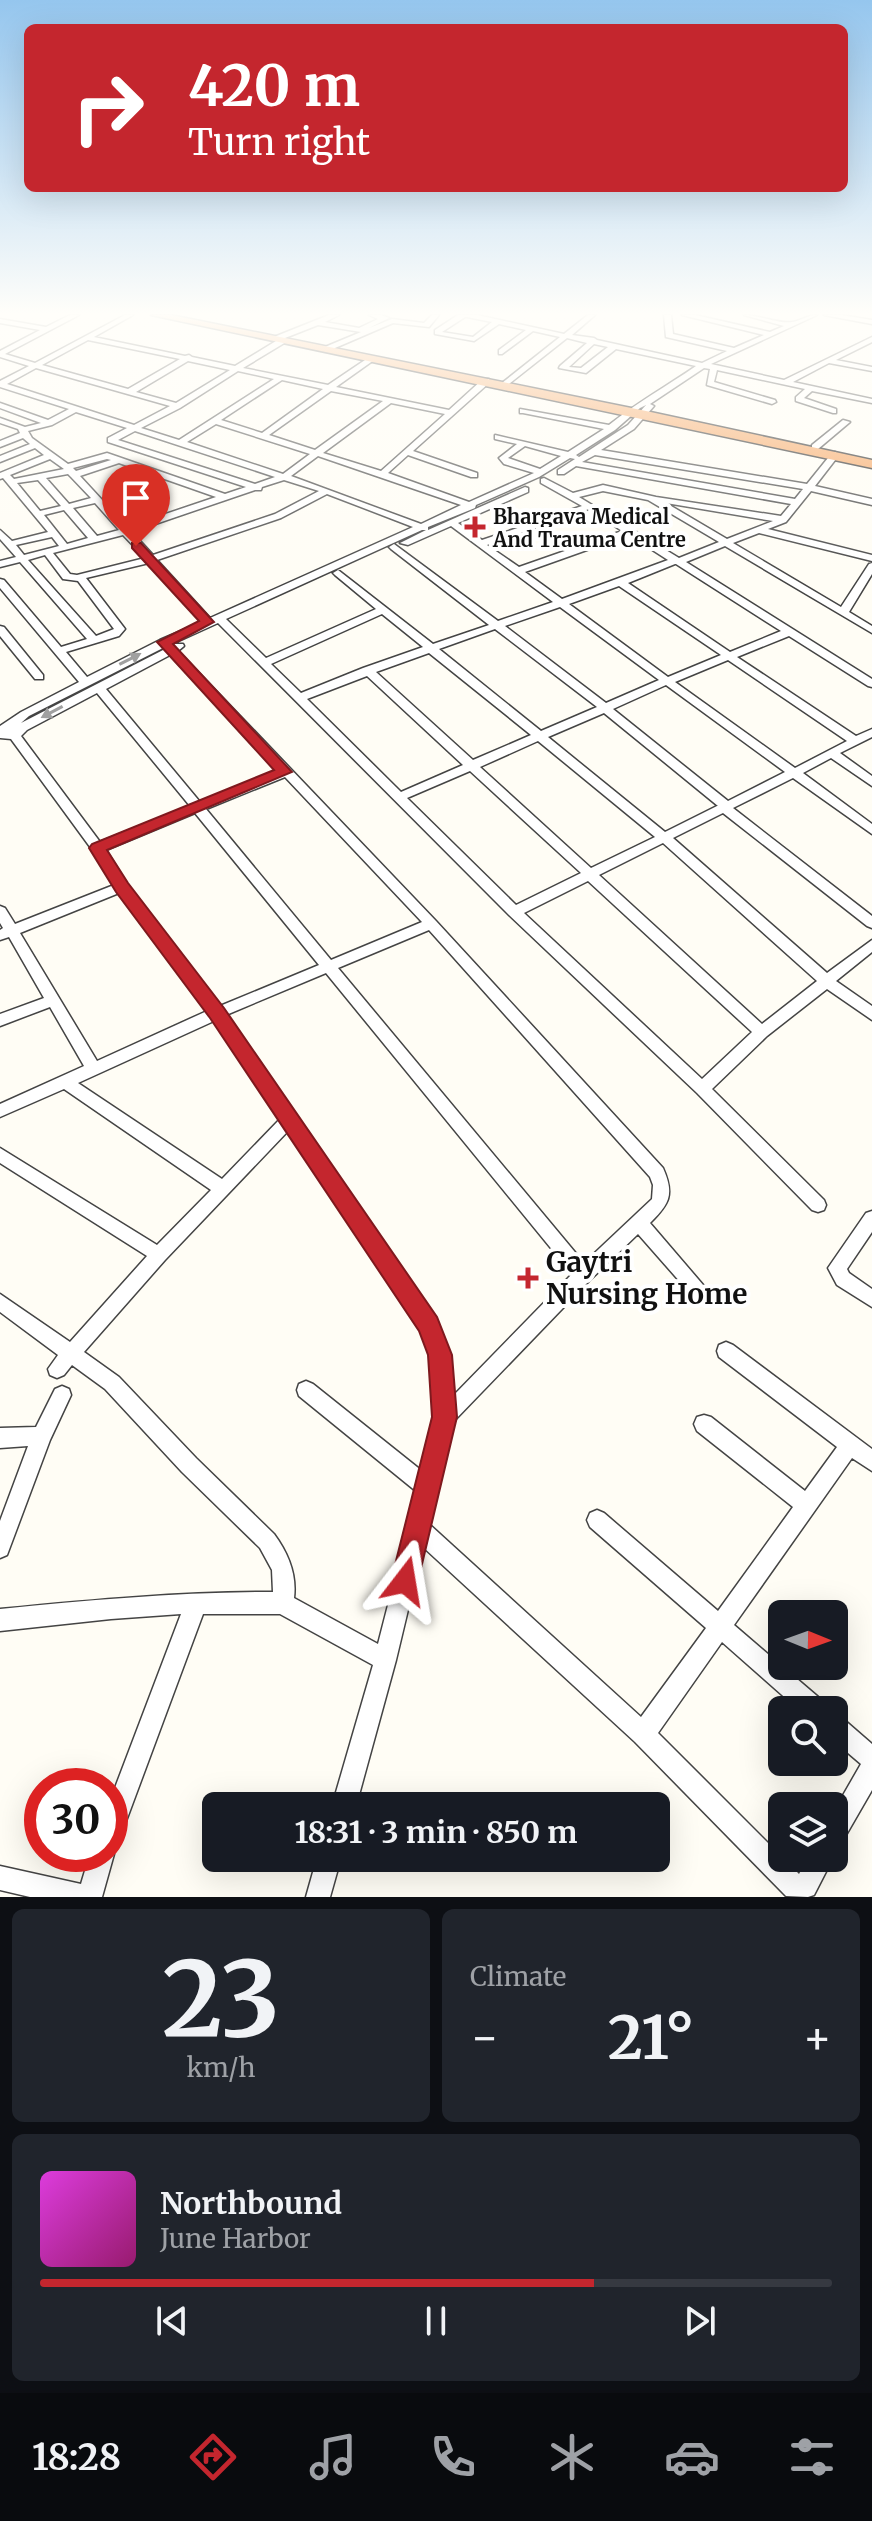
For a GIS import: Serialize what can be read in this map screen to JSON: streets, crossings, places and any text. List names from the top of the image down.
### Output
{
  "places": {
    "health": ["Bhargava Medical And Trauma Centre", "Gaytri Nursing Home"]
  },
  "north": "right",
  "page": {
    "turn": ["420 m", "Turn right"],
    "limit": "30",
    "trip": "18:31 · 3 min · 850 m",
    "tile": [
      ["23", "km/h"],
      "Climate"
    ],
    "heat": ["−", "21°", "+"],
    "song": ["Northbound", "June Harbor"],
    "tabs": "18:28"
  }
}
